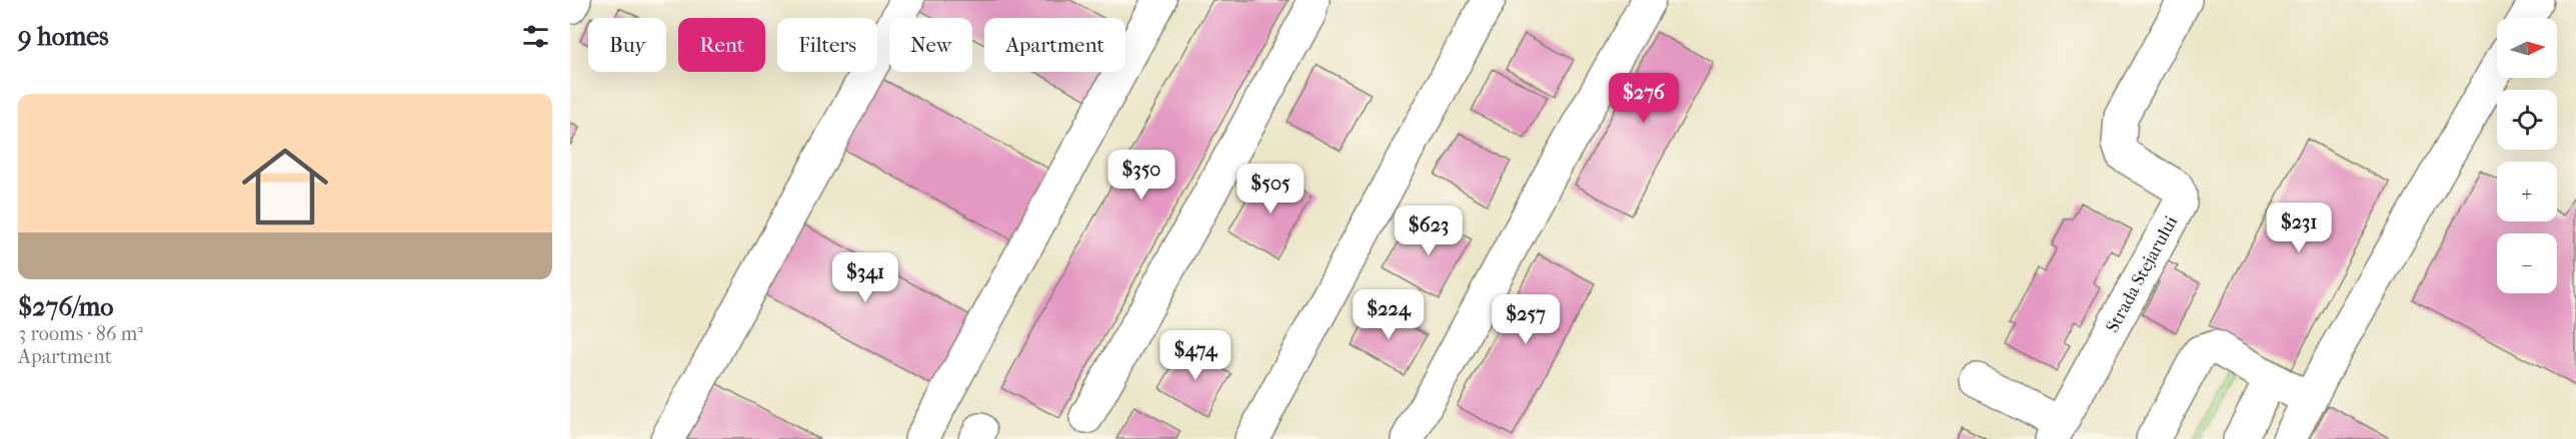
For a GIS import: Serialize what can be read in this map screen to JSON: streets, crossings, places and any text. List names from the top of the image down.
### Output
{
  "streets": {
    "street": ["Strada Stejarului"]
  },
  "north": "right",
  "page": {
    "heading": "9 homes",
    "map_buttons": ["+", "−"],
    "chip": [
      "Buy",
      "Rent",
      "Filters",
      "New",
      "Apartment"
    ],
    "list": [
      {
        "name": "$276/mo",
        "note": "3 rooms · 86 m² · Apartment"
      }
    ],
    "price": [
      "$276",
      "$350",
      "$505",
      "$231",
      "$623",
      "$341",
      "$224",
      "$257",
      "$474"
    ]
  }
}
